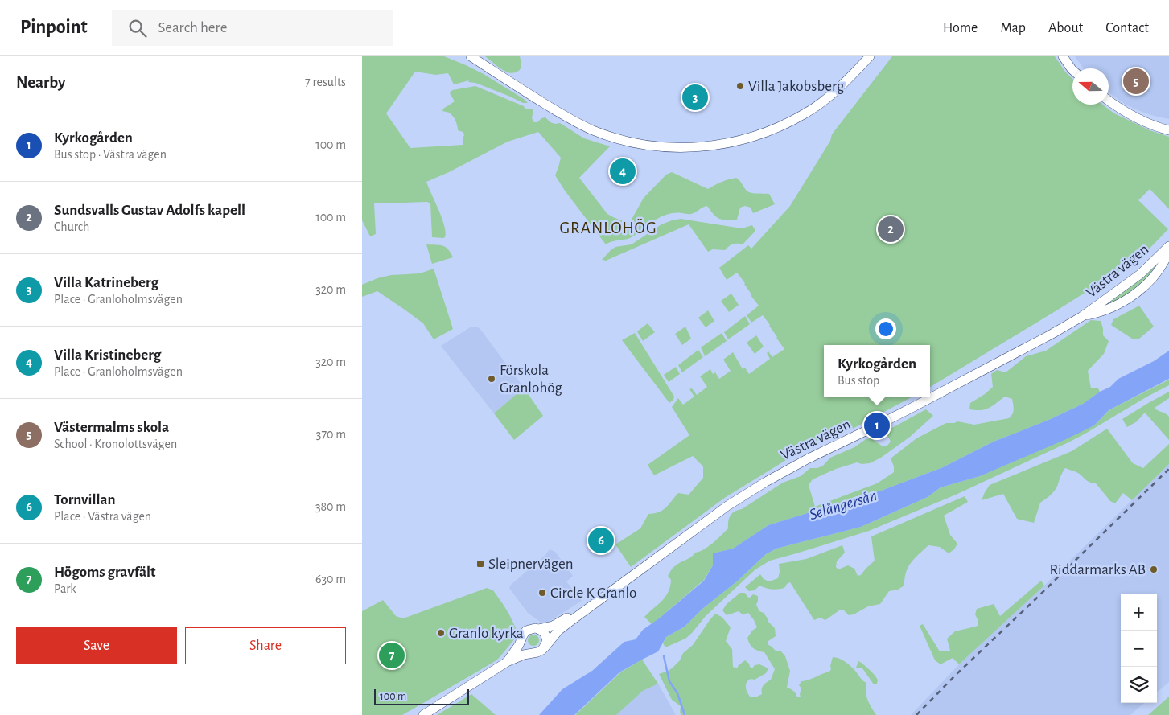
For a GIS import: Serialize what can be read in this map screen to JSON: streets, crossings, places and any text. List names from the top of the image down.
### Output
{
  "streets": {
    "street": ["Västra vägen"]
  },
  "districts": ["GRANLOHÖG"],
  "water": ["Selångersån"],
  "places": {
    "other": [
      "Villa Jakobsberg",
      "Förskola Granlohög",
      "Riddarmarks AB",
      "Circle K Granlo",
      "Granlo kyrka"
    ],
    "transit": ["Sleipnervägen"]
  },
  "scale_bar": "100 m",
  "north": "left",
  "page": {
    "header": "Pinpoint",
    "search": "Search here",
    "nav": [
      "Home",
      "Map",
      "About",
      "Contact"
    ],
    "heading": ["Nearby", "7 results"],
    "pins": [
      "5",
      "3",
      "4",
      "2",
      "1",
      "6",
      "7"
    ],
    "list": [
      {
        "mark": "1",
        "name": "Kyrkogården",
        "note": "Bus stop · Västra vägen",
        "value": "100 m"
      },
      {
        "mark": "2",
        "name": "Sundsvalls Gustav Adolfs kapell",
        "note": "Church",
        "value": "100 m"
      },
      {
        "mark": "3",
        "name": "Villa Katrineberg",
        "note": "Place · Granloholmsvägen",
        "value": "320 m"
      },
      {
        "mark": "4",
        "name": "Villa Kristineberg",
        "note": "Place · Granloholmsvägen",
        "value": "320 m"
      },
      {
        "mark": "5",
        "name": "Västermalms skola",
        "note": "School · Kronolottsvägen",
        "value": "370 m"
      },
      {
        "mark": "6",
        "name": "Tornvillan",
        "note": "Place · Västra vägen",
        "value": "380 m"
      },
      {
        "mark": "7",
        "name": "Högoms gravfält",
        "note": "Park",
        "value": "630 m"
      }
    ],
    "popup": ["Kyrkogården", "Bus stop"],
    "map_buttons": ["+", "−"],
    "buttons": ["Save", "Share"],
    "scale": "100 m"
  }
}
